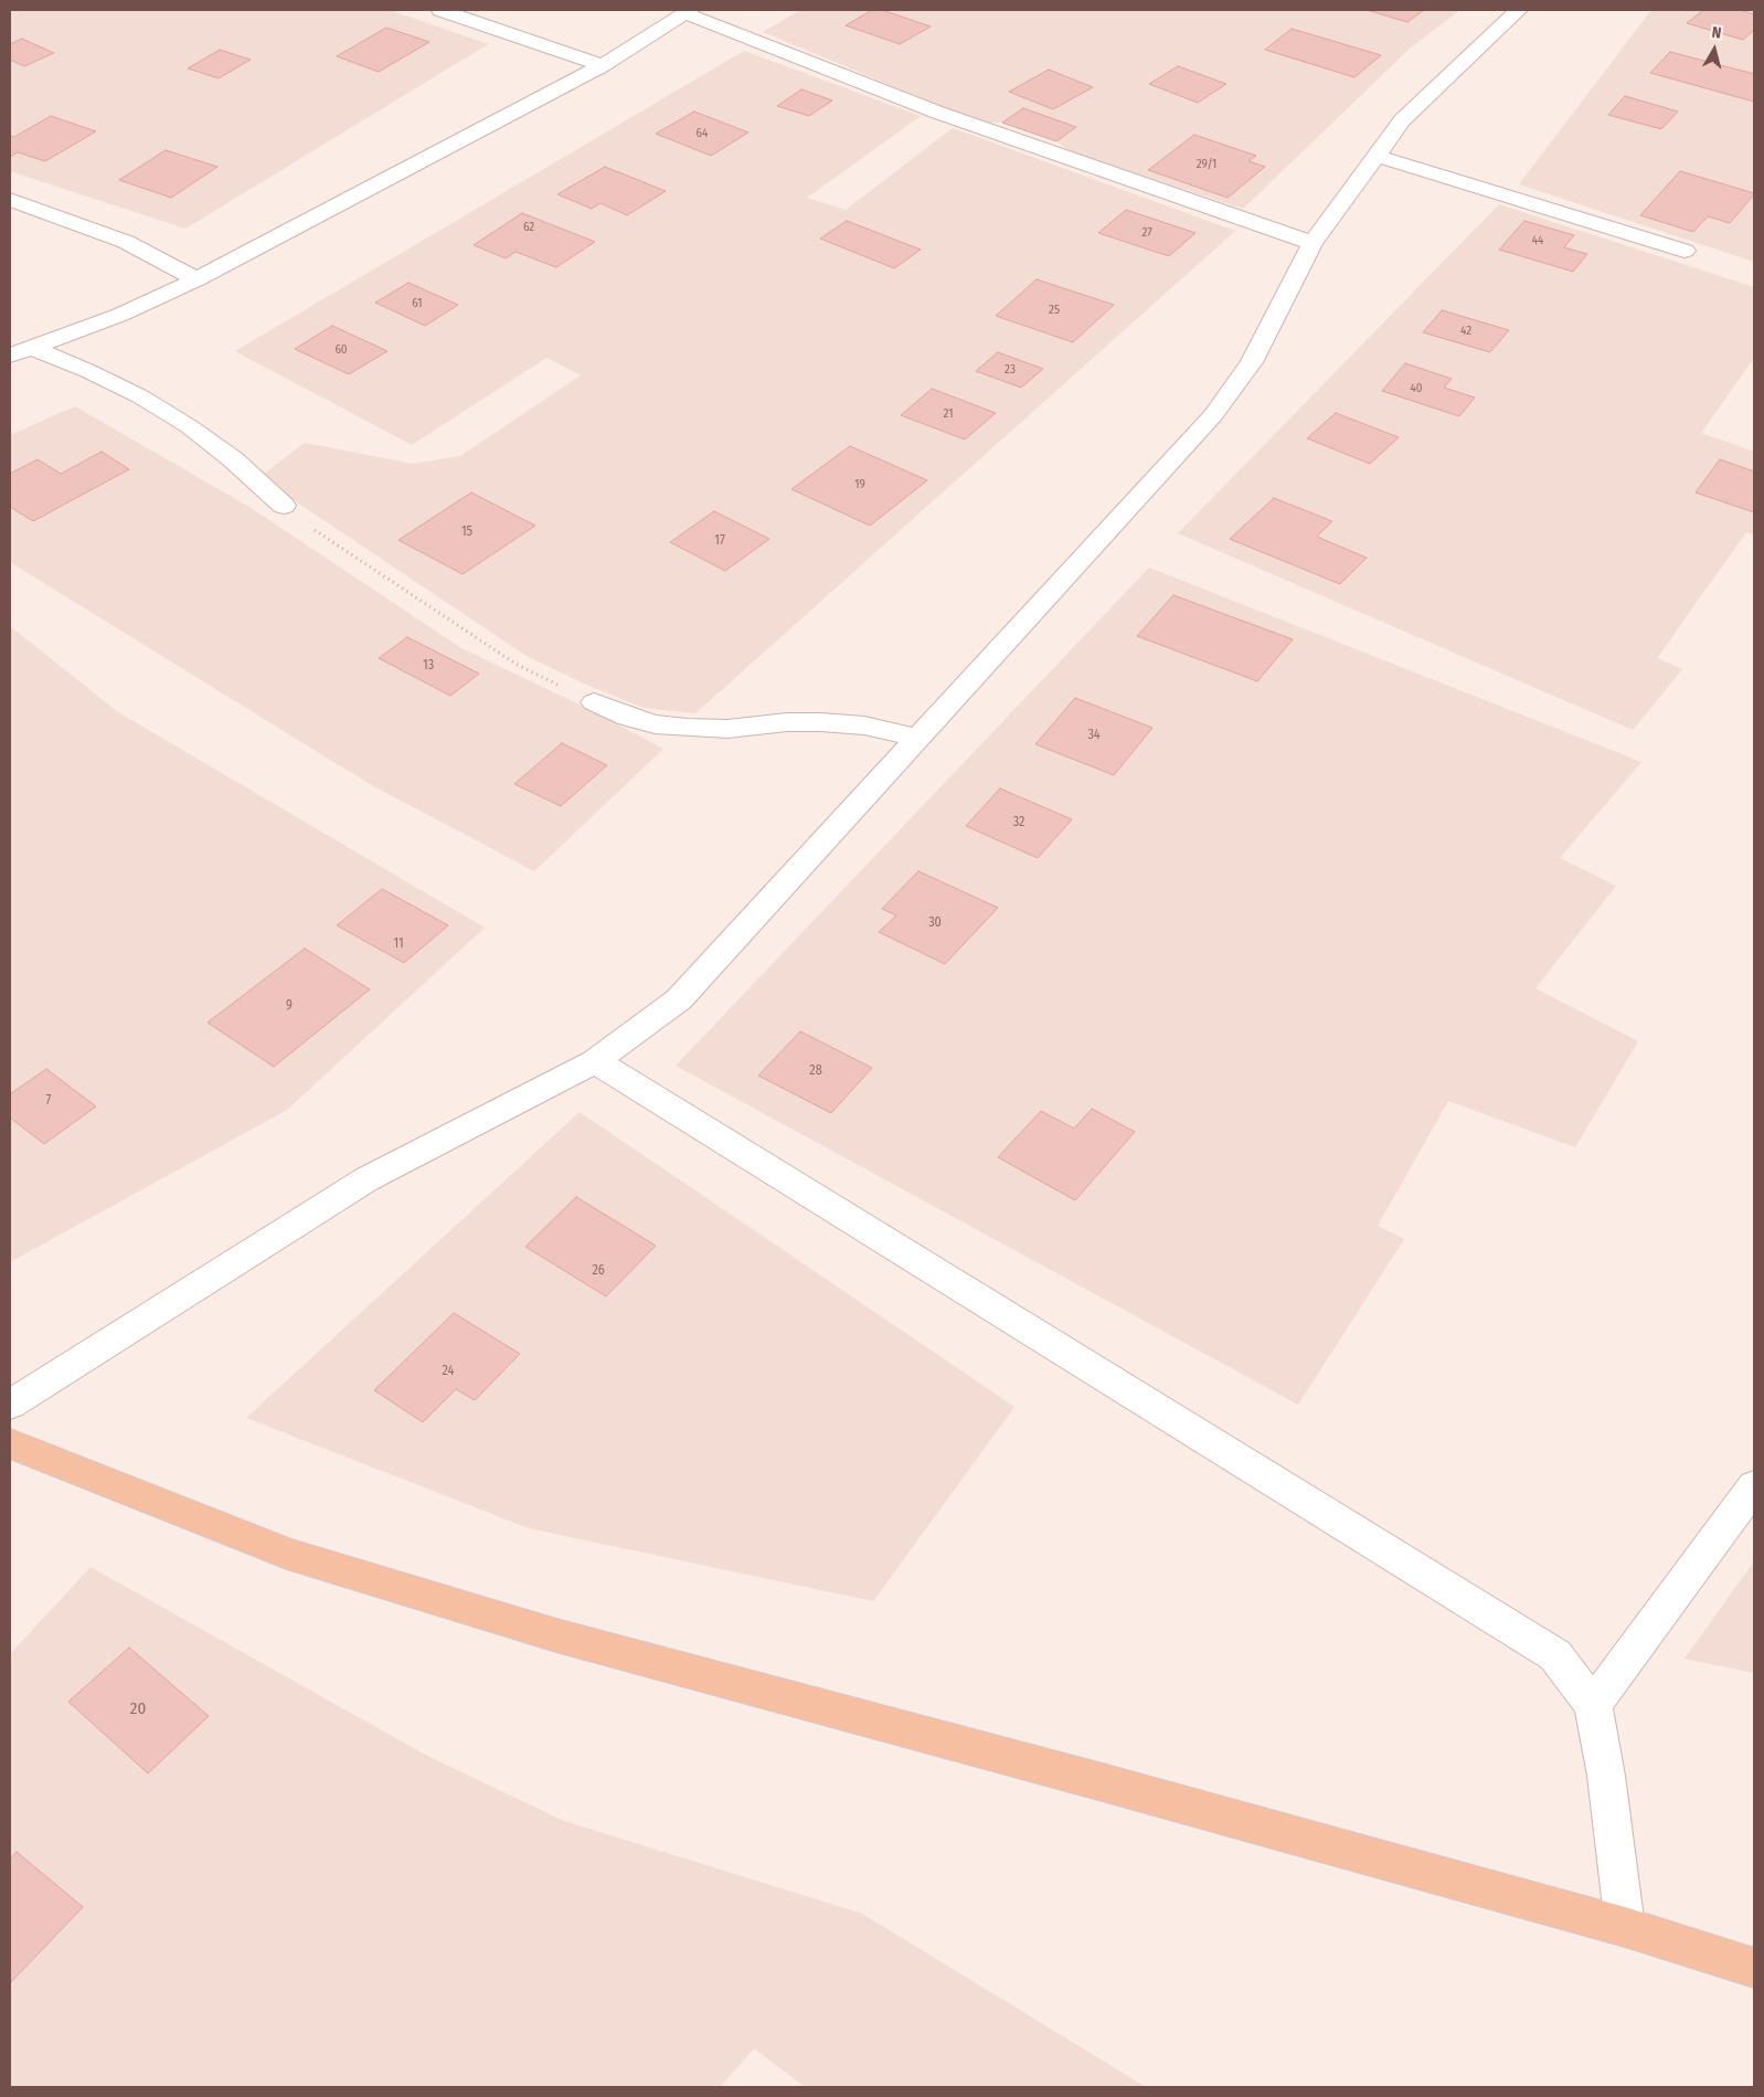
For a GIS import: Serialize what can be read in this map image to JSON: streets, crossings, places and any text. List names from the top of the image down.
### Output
{
  "house_numbers": [
    "64",
    "29/1",
    "62",
    "27",
    "44",
    "61",
    "25",
    "42",
    "60",
    "23",
    "40",
    "21",
    "19",
    "15",
    "17",
    "13",
    "34",
    "32",
    "30",
    "11",
    "9",
    "28",
    "7",
    "26",
    "24",
    "20"
  ],
  "north": "top"
}
